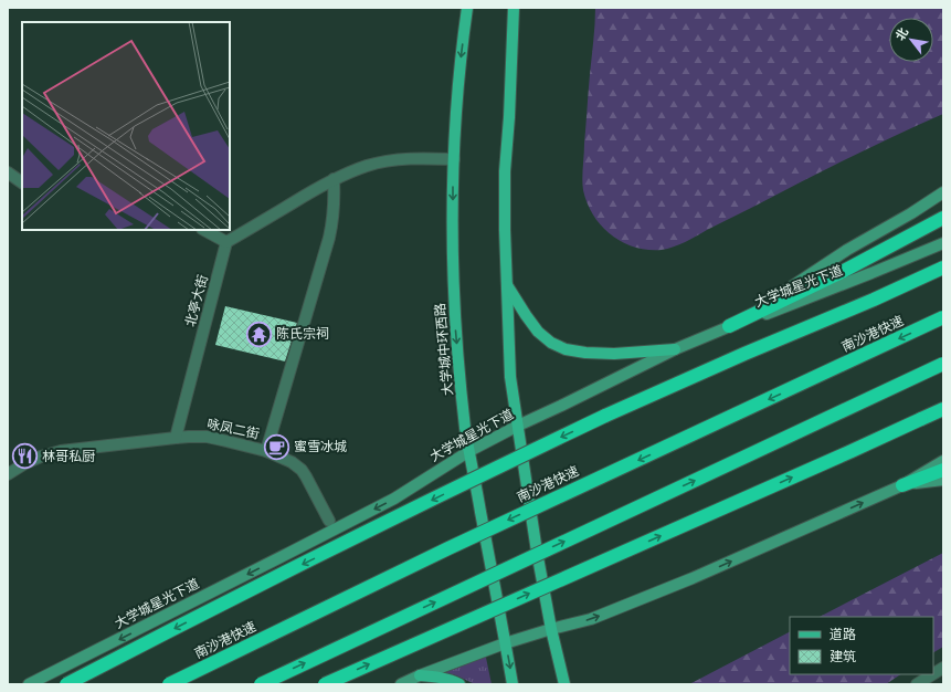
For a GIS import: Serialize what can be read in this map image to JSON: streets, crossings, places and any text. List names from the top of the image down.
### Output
{
  "streets": {
    "highway": ["南沙港快速"],
    "main road": ["大学城星光下道", "大学城中环西路"],
    "street": ["北亭大街", "咏凤二街"]
  },
  "crossings": [
    ["大学城星光下道", "大学城中环西路"],
    ["北亭大街", "咏凤二街"]
  ],
  "one_way": ["大学城星光下道"],
  "places": {
    "temple": ["陈氏宗祠"],
    "cafe": ["蜜雪冰城"],
    "restaurant": ["林哥私厨"]
  },
  "legend": ["道路", "建筑"],
  "north": "top left"
}
